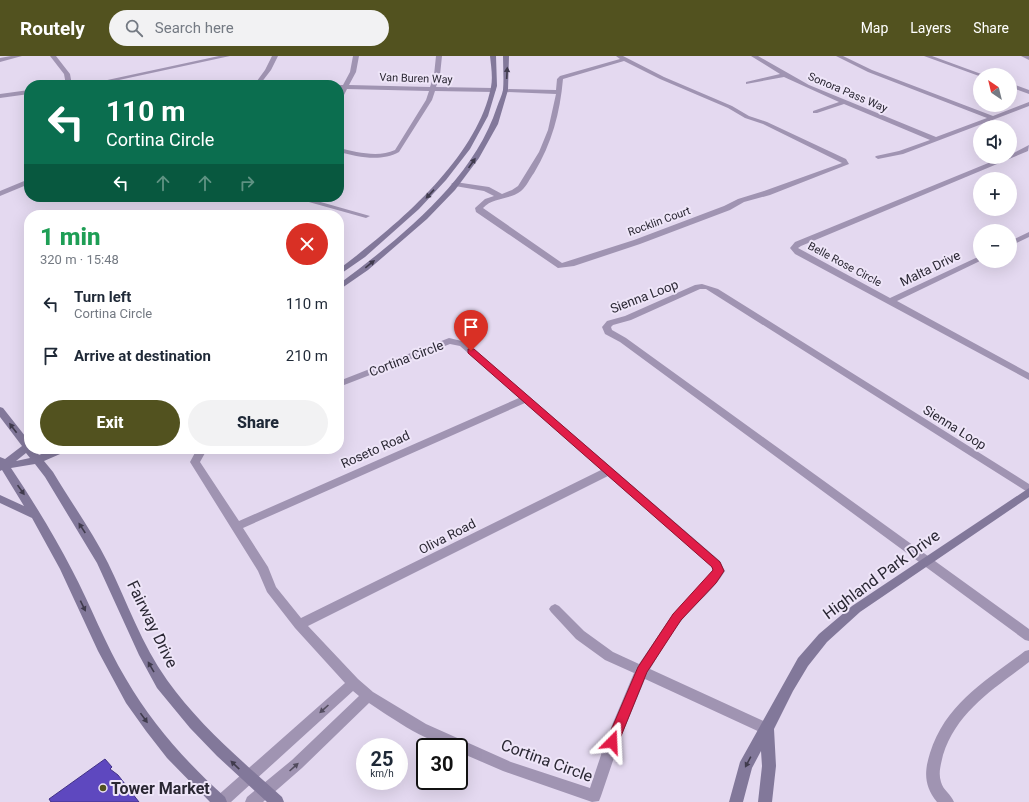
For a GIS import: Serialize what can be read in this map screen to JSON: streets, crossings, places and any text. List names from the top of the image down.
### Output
{
  "streets": {
    "main road": ["Highland Park Drive", "Fairway Drive"],
    "street": [
      "Van Buren Way",
      "Sonora Pass Way",
      "Rocklin Court",
      "Belle Rose Circle",
      "Malta Drive",
      "Sienna Loop",
      "Cortina Circle",
      "Roseto Road",
      "Oliva Road"
    ]
  },
  "crossings": [
    ["Belle Rose Circle", "Malta Drive"],
    ["Sienna Loop", "Highland Park Drive"],
    ["Cortina Circle", "Roseto Road"],
    ["Cortina Circle", "Oliva Road"]
  ],
  "places": ["Tower Market"],
  "north": "top left",
  "page": {
    "header": "Routely",
    "search": "Search here",
    "nav": ["Map", "Layers", "Share"],
    "map_buttons": ["+", "−"],
    "turn": ["110 m", "Cortina Circle"],
    "heading": ["1 min", "320 m · 15:48"],
    "list": [
      {
        "name": "Turn left",
        "note": "Cortina Circle",
        "value": "110 m"
      },
      {
        "name": "Arrive at destination",
        "value": "210 m"
      }
    ],
    "buttons": ["Exit", "Share"],
    "speed": "25 km/h",
    "limit": "30"
  }
}
